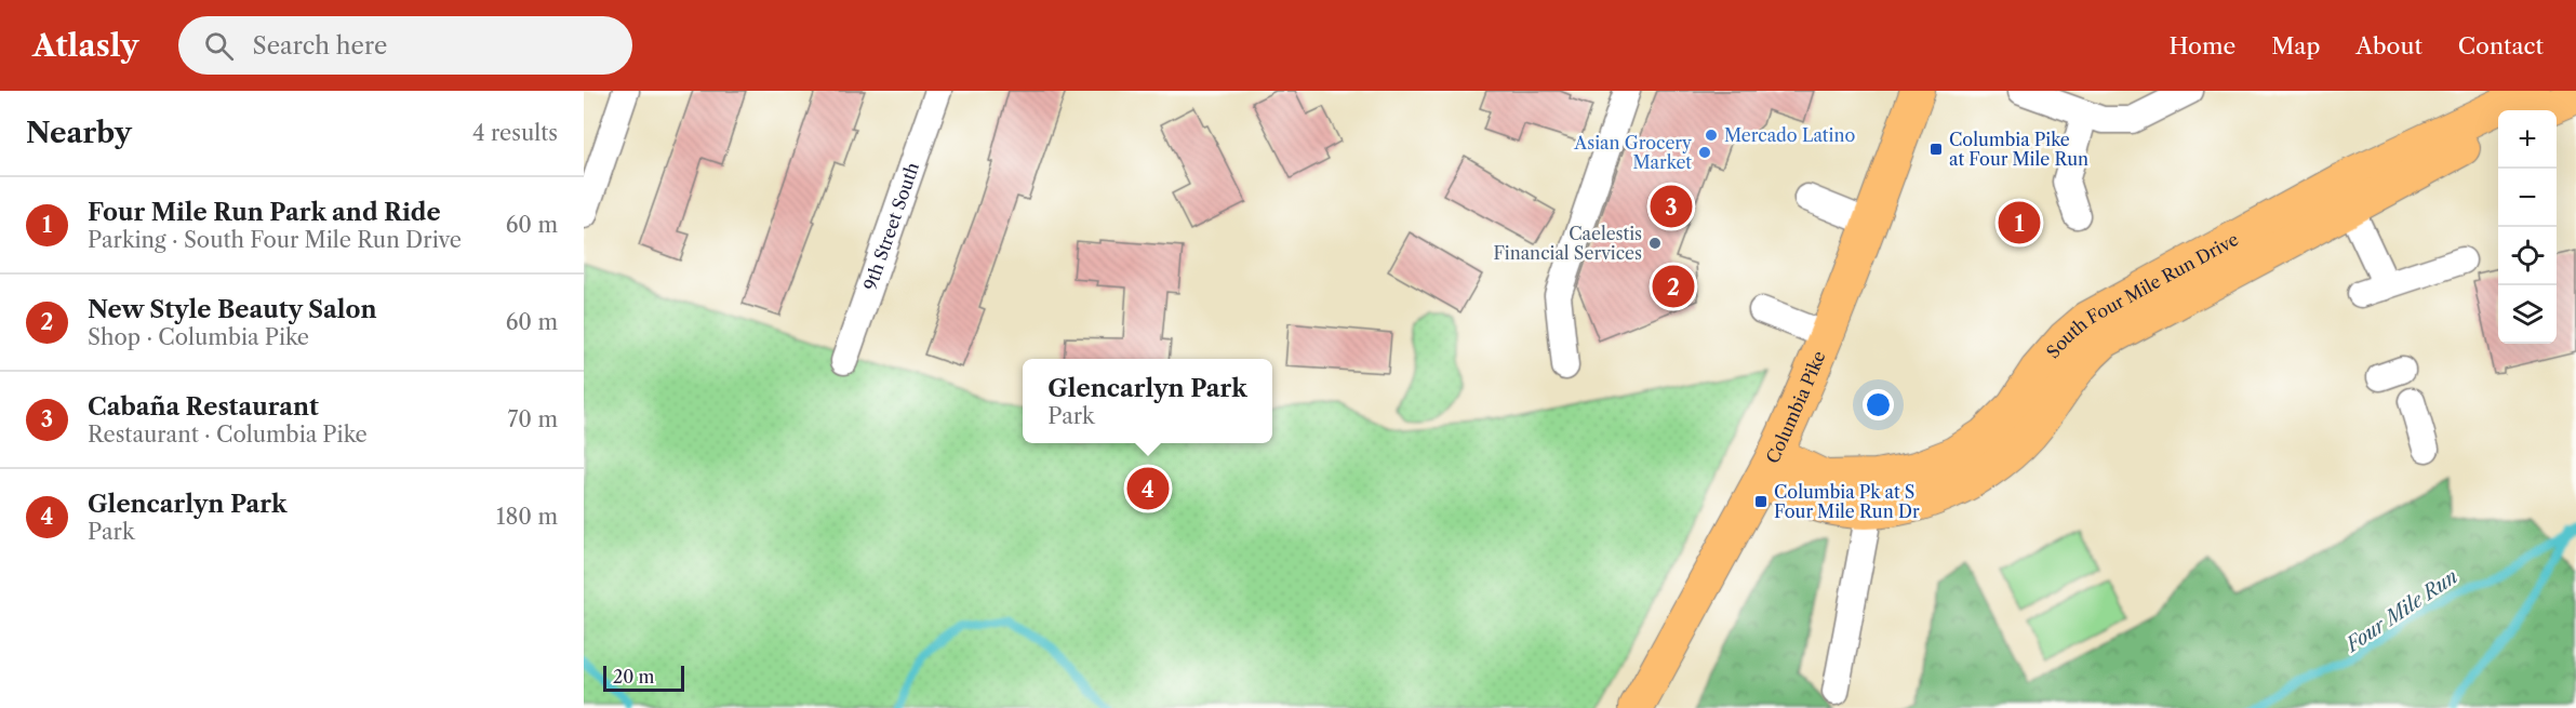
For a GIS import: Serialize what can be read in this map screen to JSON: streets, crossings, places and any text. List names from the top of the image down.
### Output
{
  "streets": {
    "main road": ["South Four Mile Run Drive", "Columbia Pike"],
    "street": ["9th Street South"]
  },
  "crossings": [
    ["South Four Mile Run Drive", "Columbia Pike"]
  ],
  "water": ["Four Mile Run"],
  "places": {
    "other": ["Mercado Latino", "Asian Grocery Market", "Caelestis Financial Services"],
    "transit": ["Columbia Pike at Four Mile Run", "Columbia Pk at S Four Mile Run Dr"]
  },
  "scale_bar": "20 m",
  "page": {
    "header": "Atlasly",
    "search": "Search here",
    "nav": [
      "Home",
      "Map",
      "About",
      "Contact"
    ],
    "heading": ["Nearby", "4 results"],
    "map_buttons": ["+", "−"],
    "list": [
      {
        "mark": "1",
        "name": "Four Mile Run Park and Ride",
        "note": "Parking · South Four Mile Run Drive",
        "value": "60 m"
      },
      {
        "mark": "2",
        "name": "New Style Beauty Salon",
        "note": "Shop · Columbia Pike",
        "value": "60 m"
      },
      {
        "mark": "3",
        "name": "Cabaña Restaurant",
        "note": "Restaurant · Columbia Pike",
        "value": "70 m"
      },
      {
        "mark": "4",
        "name": "Glencarlyn Park",
        "note": "Park",
        "value": "180 m"
      }
    ],
    "pins": [
      "3",
      "1",
      "2",
      "4"
    ],
    "popup": ["Glencarlyn Park", "Park"],
    "scale": "20 m"
  }
}
